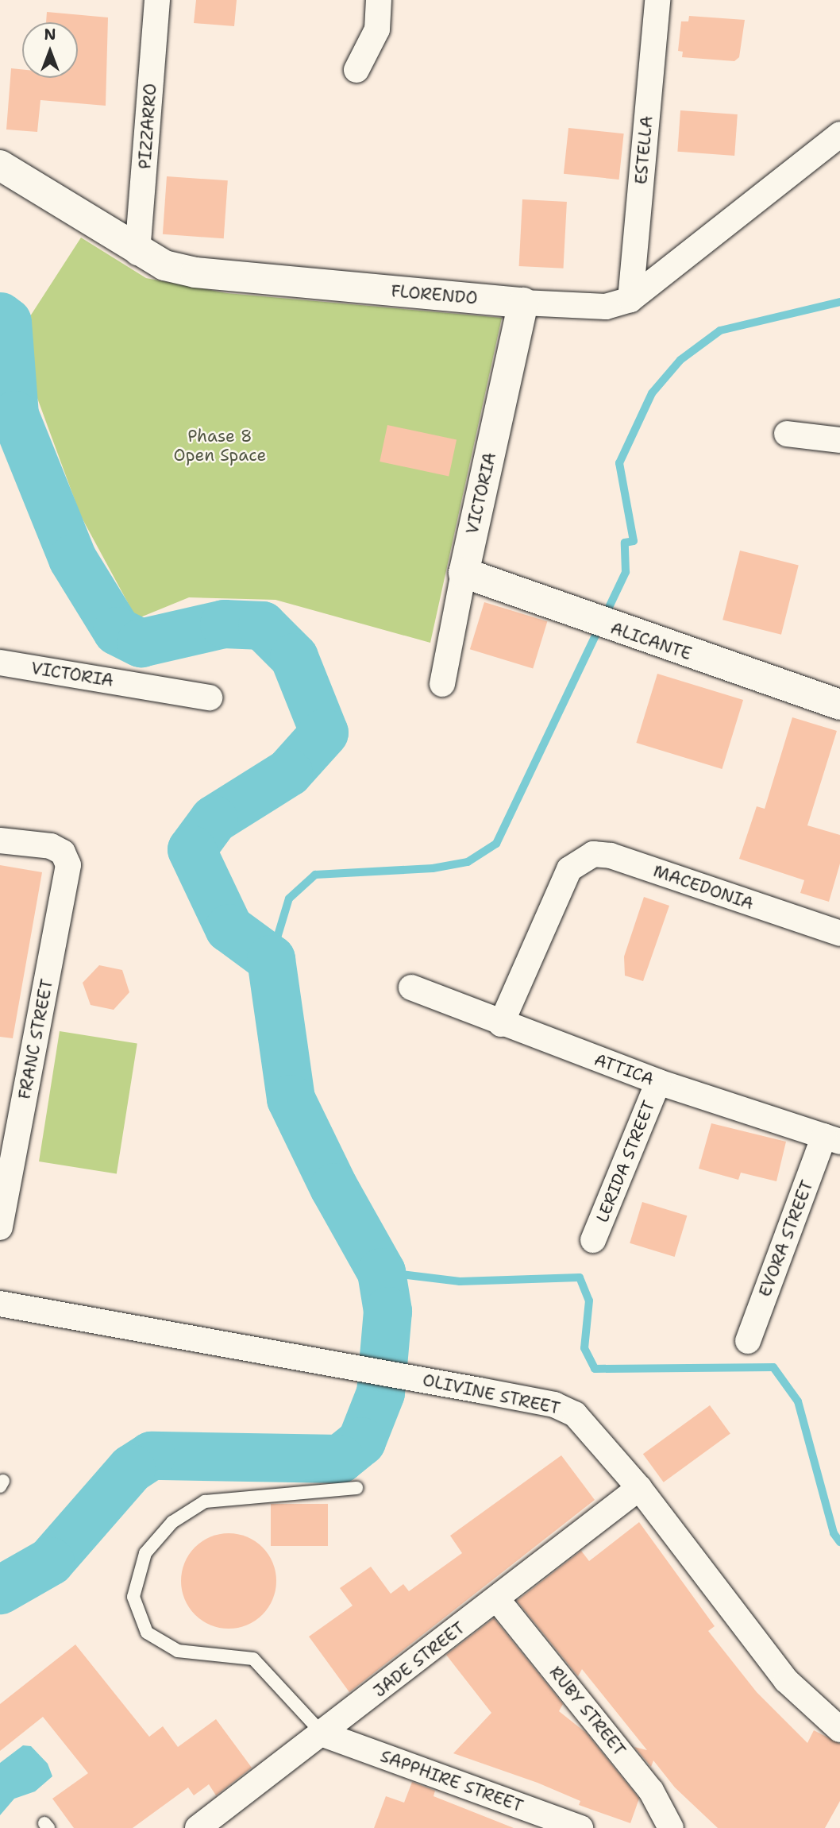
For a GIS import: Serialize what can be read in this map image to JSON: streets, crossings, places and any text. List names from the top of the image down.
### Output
{
  "streets": {
    "street": [
      "PIZZARRO",
      "ESTELLA",
      "FLORENDO",
      "VICTORIA",
      "ALICANTE",
      "MACEDONIA",
      "FRANC STREET",
      "ATTICA",
      "LERIDA STREET",
      "EVORA STREET",
      "OLIVINE STREET",
      "JADE STREET",
      "RUBY STREET",
      "SAPPHIRE STREET"
    ]
  },
  "crossings": [
    ["PIZZARRO", "FLORENDO"],
    ["ESTELLA", "FLORENDO"],
    ["FLORENDO", "VICTORIA"],
    ["VICTORIA", "ALICANTE"],
    ["MACEDONIA", "ATTICA"],
    ["ATTICA", "LERIDA STREET"],
    ["ATTICA", "EVORA STREET"],
    ["OLIVINE STREET", "JADE STREET"],
    ["JADE STREET", "RUBY STREET"],
    ["JADE STREET", "SAPPHIRE STREET"]
  ],
  "parks": ["Phase 8 Open Space"],
  "north": "top"
}
